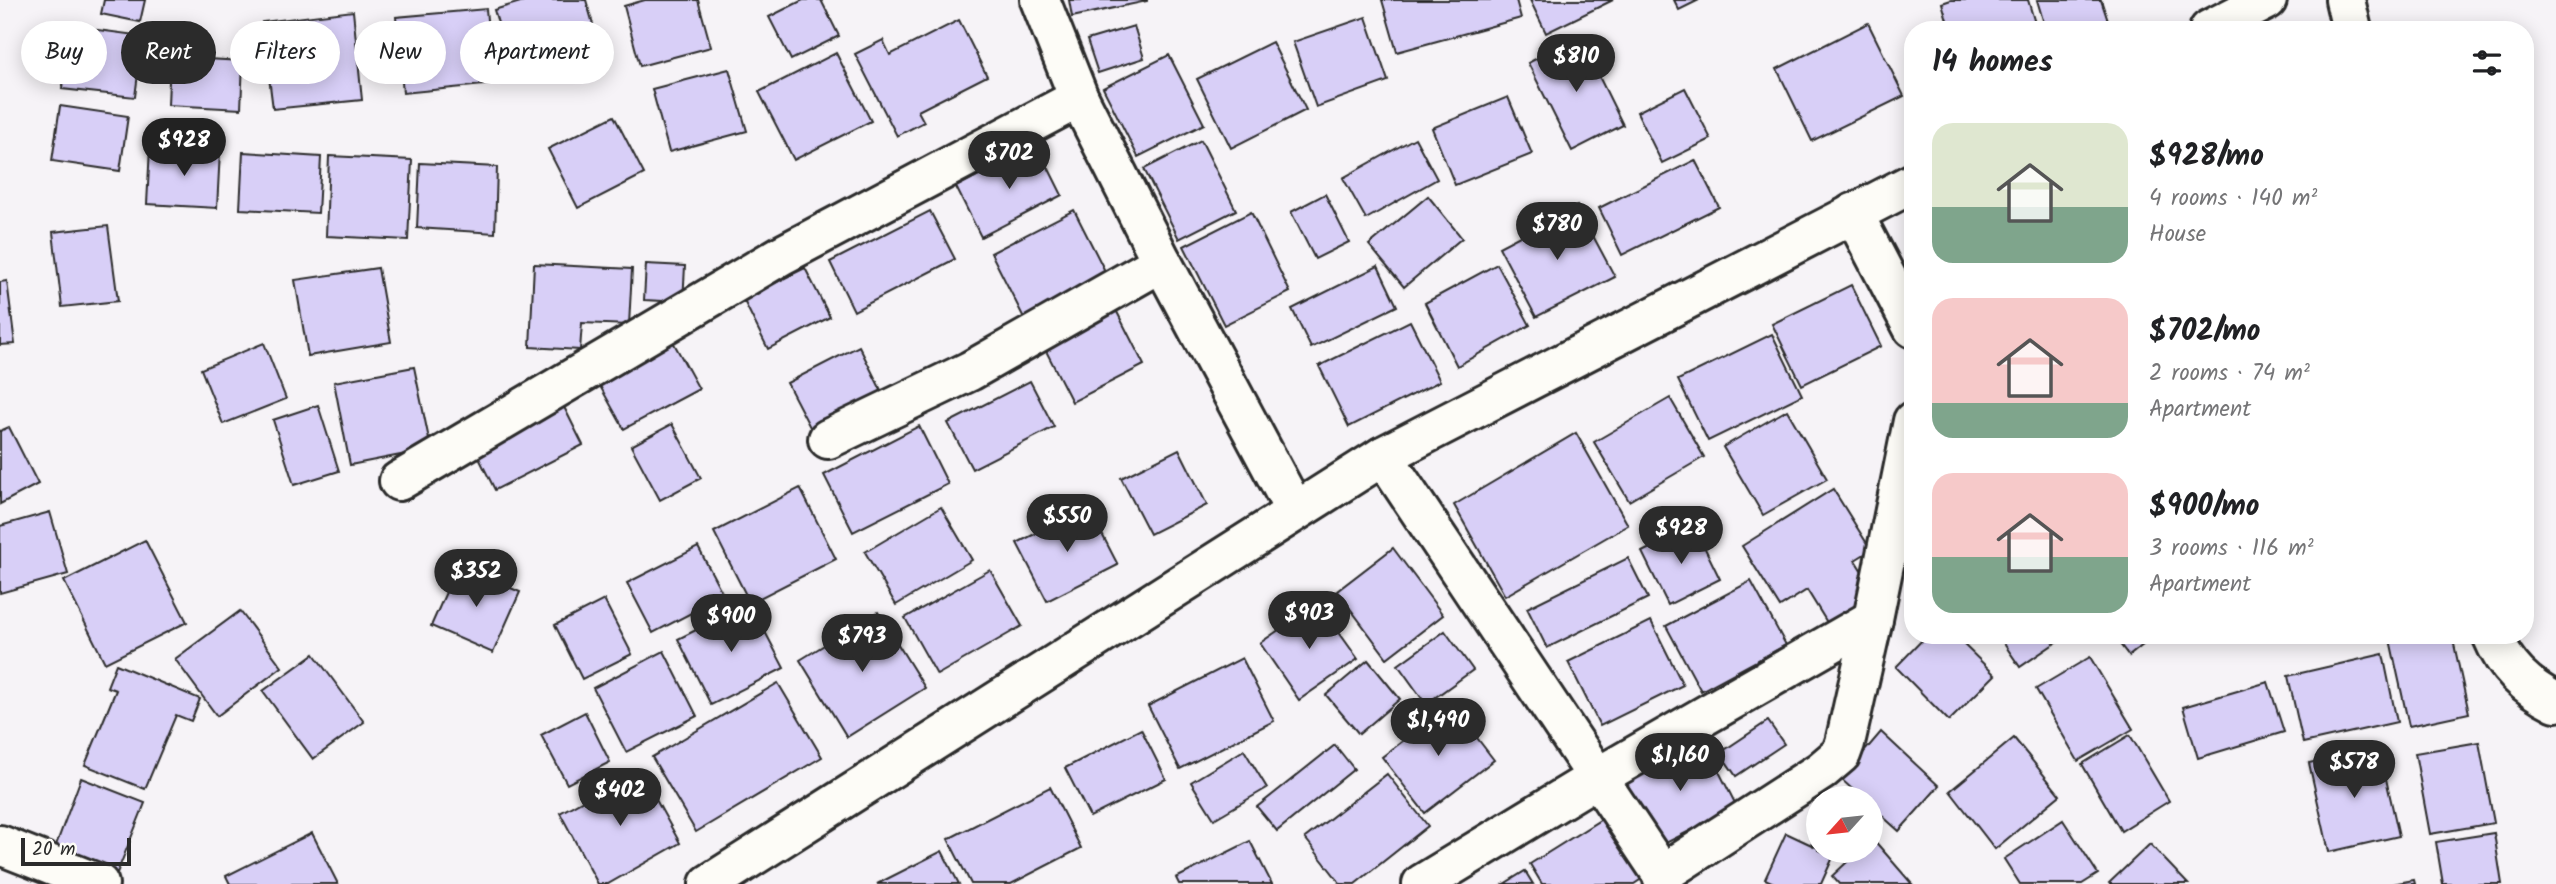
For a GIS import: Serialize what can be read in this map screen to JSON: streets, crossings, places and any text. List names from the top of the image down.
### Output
{
  "scale_bar": "20 m",
  "north": "bottom left",
  "page": {
    "chip": [
      "Buy",
      "Rent",
      "Filters",
      "New",
      "Apartment"
    ],
    "heading": "14 homes",
    "price": [
      "$810",
      "$928",
      "$702",
      "$780",
      "$550",
      "$928",
      "$352",
      "$903",
      "$900",
      "$793",
      "$1,490",
      "$1,160",
      "$578",
      "$402"
    ],
    "list": [
      {
        "name": "$928/mo",
        "note": "4 rooms · 140 m² · House"
      },
      {
        "name": "$702/mo",
        "note": "2 rooms · 74 m² · Apartment"
      },
      {
        "name": "$900/mo",
        "note": "3 rooms · 116 m² · Apartment"
      }
    ],
    "scale": "20 m"
  }
}
